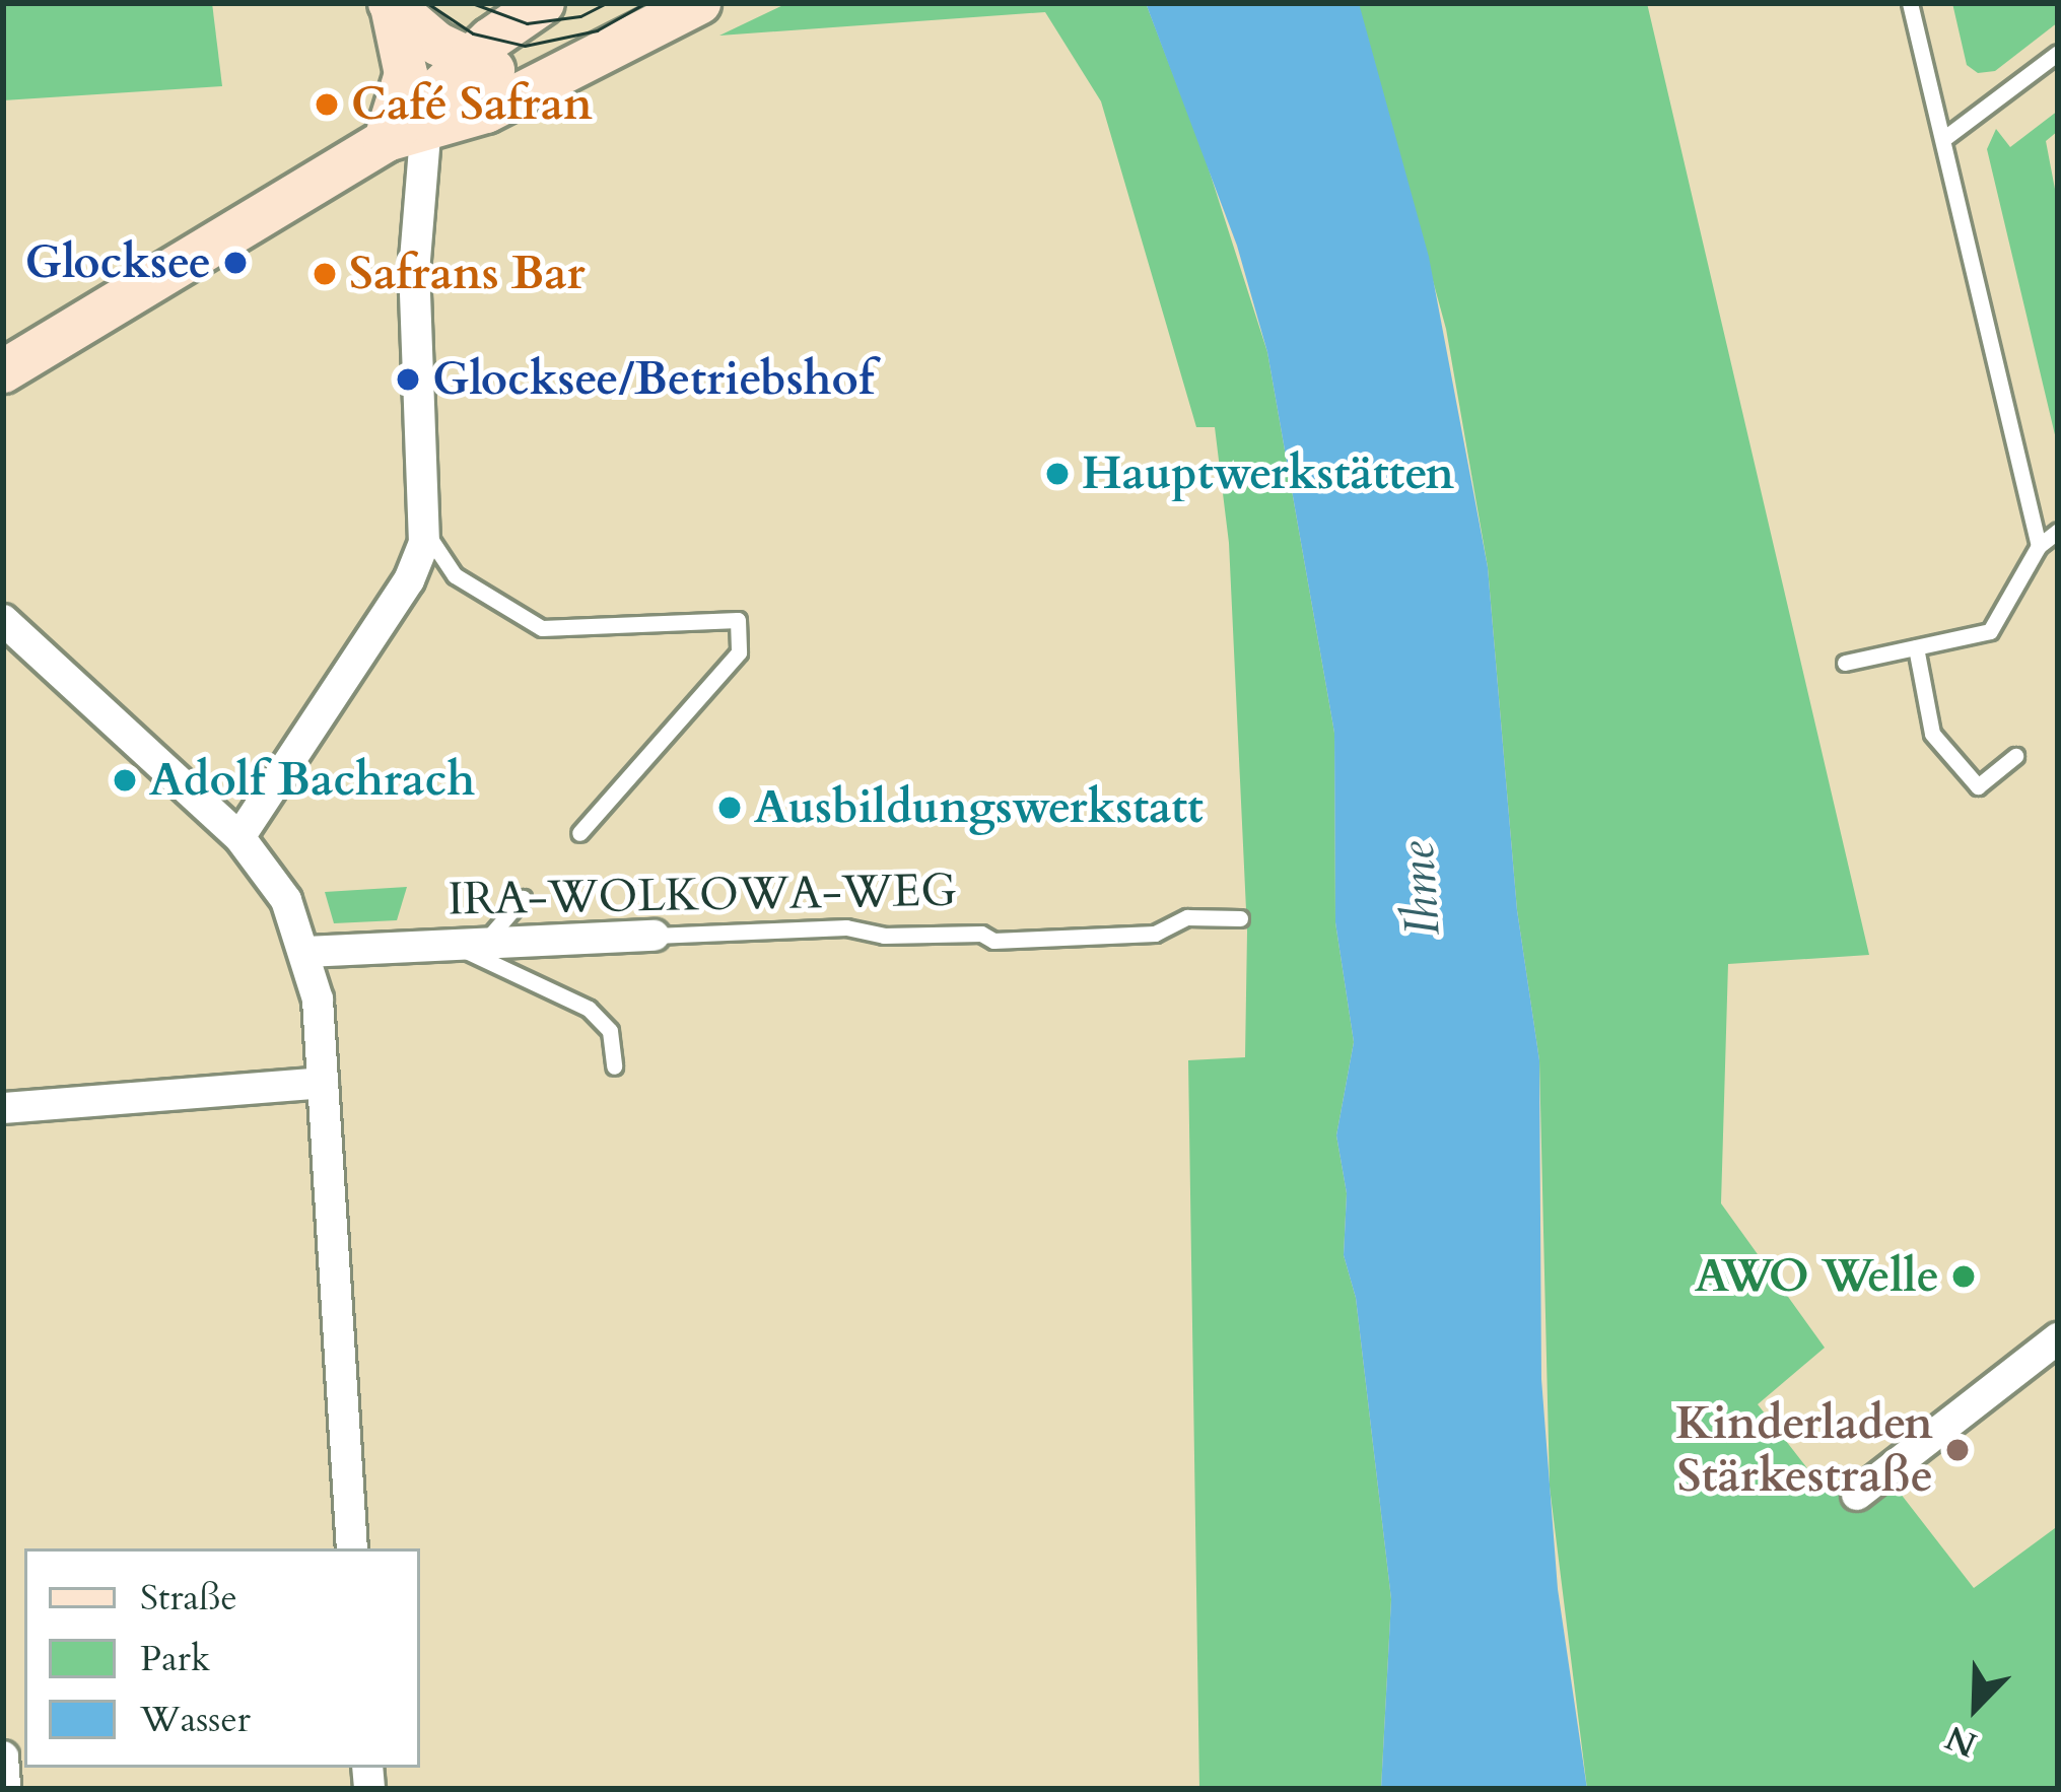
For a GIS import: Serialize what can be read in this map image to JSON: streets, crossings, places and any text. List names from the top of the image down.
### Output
{
  "streets": {
    "street": ["IRA-WOLKOWA-WEG"]
  },
  "water": ["Ihme"],
  "places": [
    "Café Safran",
    "Glocksee",
    "Safrans Bar",
    "Glocksee/Betriebshof",
    "Hauptwerkstätten",
    "Adolf Bachrach",
    "Ausbildungswerkstatt",
    "AWO Welle",
    "Kinderladen Stärkestraße"
  ],
  "legend": ["Straße", "Park", "Wasser"],
  "north": "bottom left"
}
